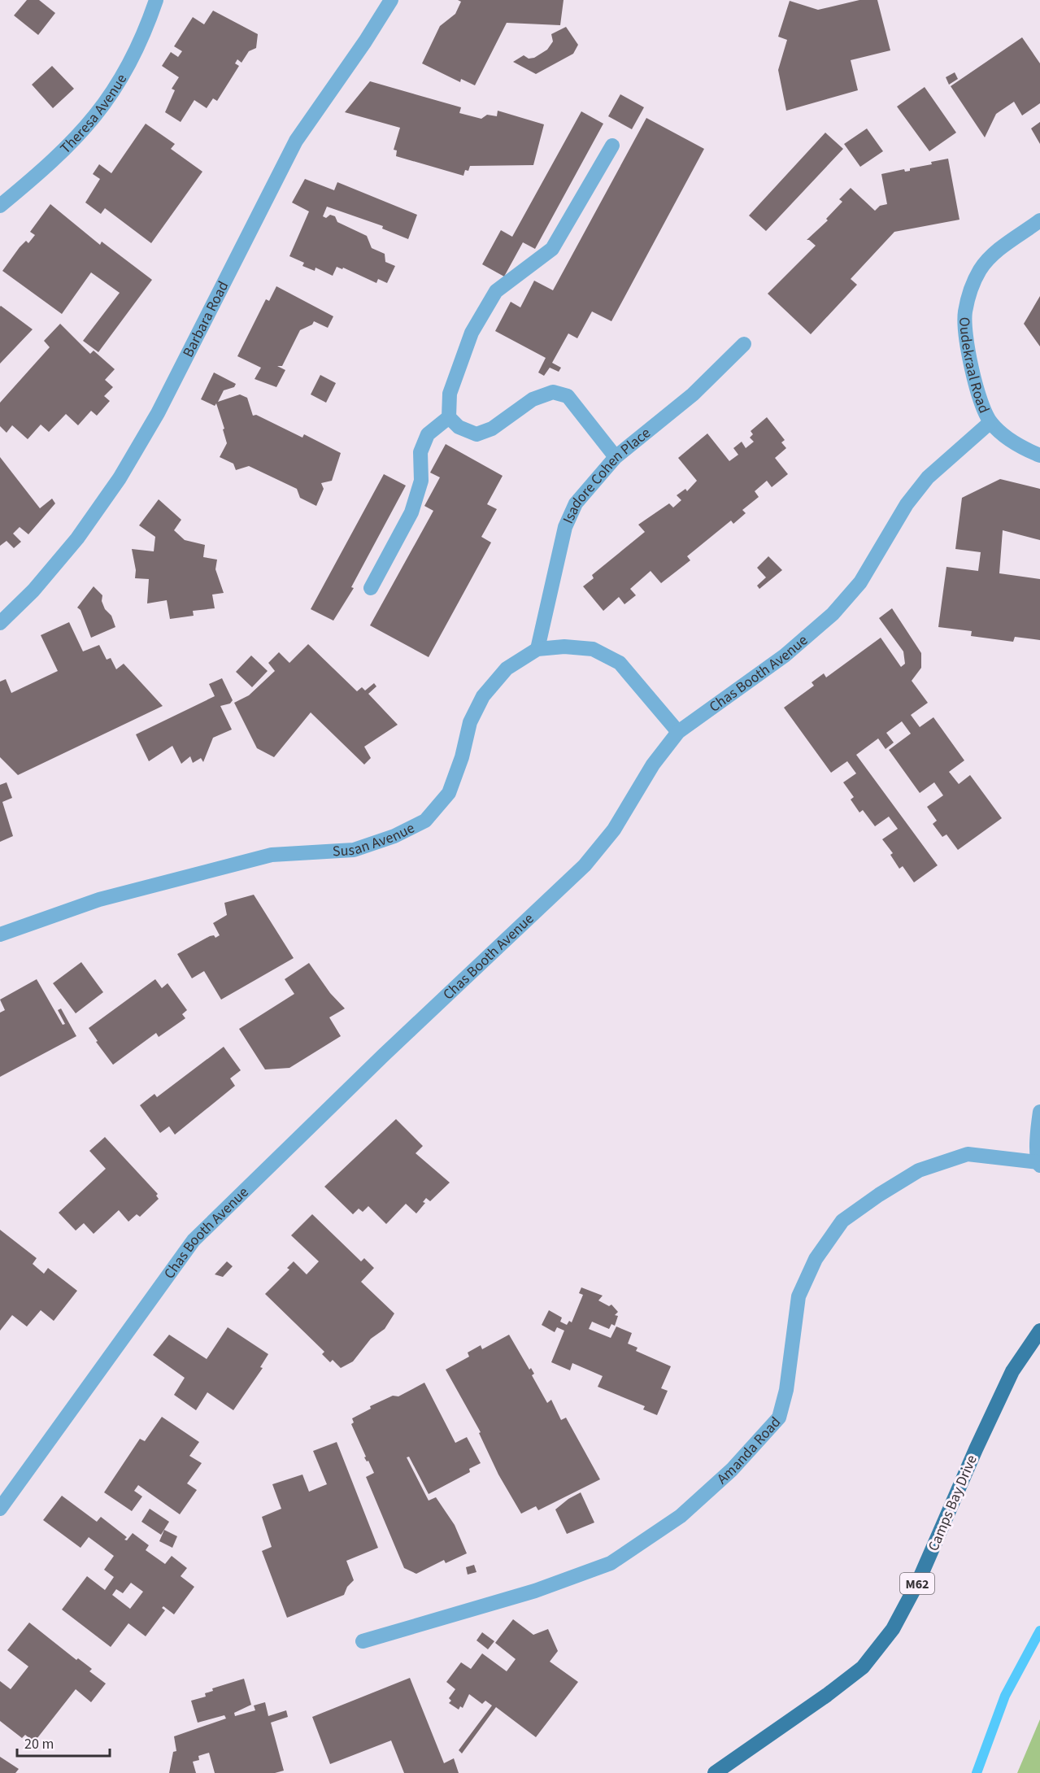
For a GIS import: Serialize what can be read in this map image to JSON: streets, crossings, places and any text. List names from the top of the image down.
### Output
{
  "streets": {
    "main road": ["Camps Bay Drive", "M62"],
    "street": [
      "Theresa Avenue",
      "Barbara Road",
      "Oudekraal Road",
      "Isadore Cohen Place",
      "Chas Booth Avenue",
      "Susan Avenue",
      "Amanda Road"
    ]
  },
  "crossings": [
    ["Oudekraal Road", "Chas Booth Avenue"],
    ["Isadore Cohen Place", "Susan Avenue"],
    ["Chas Booth Avenue", "Susan Avenue"]
  ],
  "scale_bar": "20 m"
}
